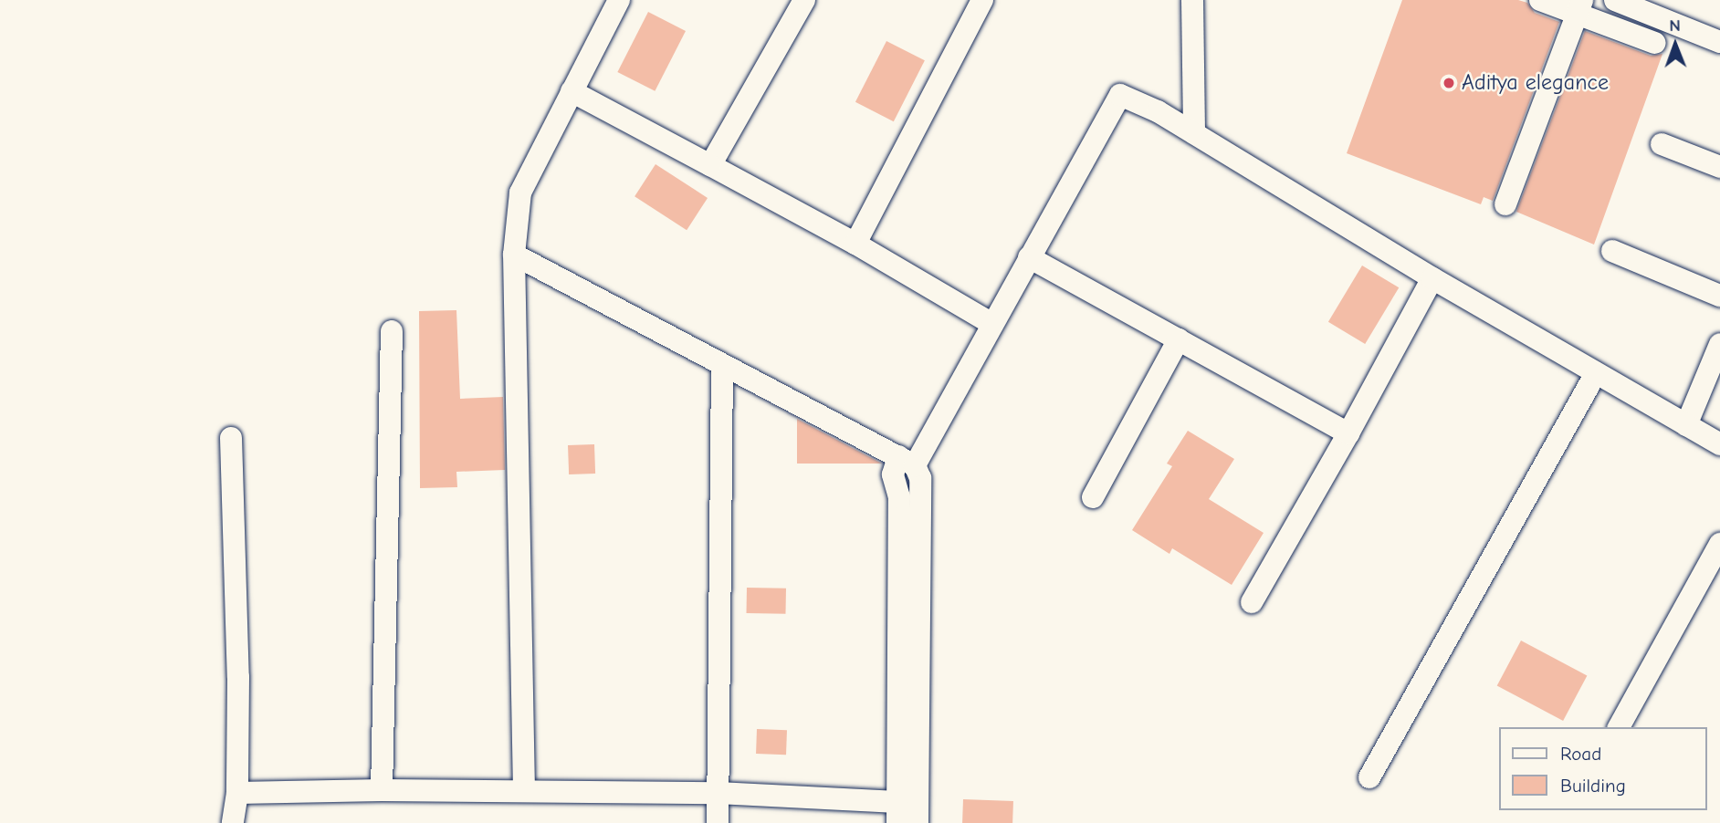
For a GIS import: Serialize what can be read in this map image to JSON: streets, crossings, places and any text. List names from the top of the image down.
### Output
{
  "places": ["Aditya elegance"],
  "legend": ["Road", "Building"],
  "north": "top"
}
